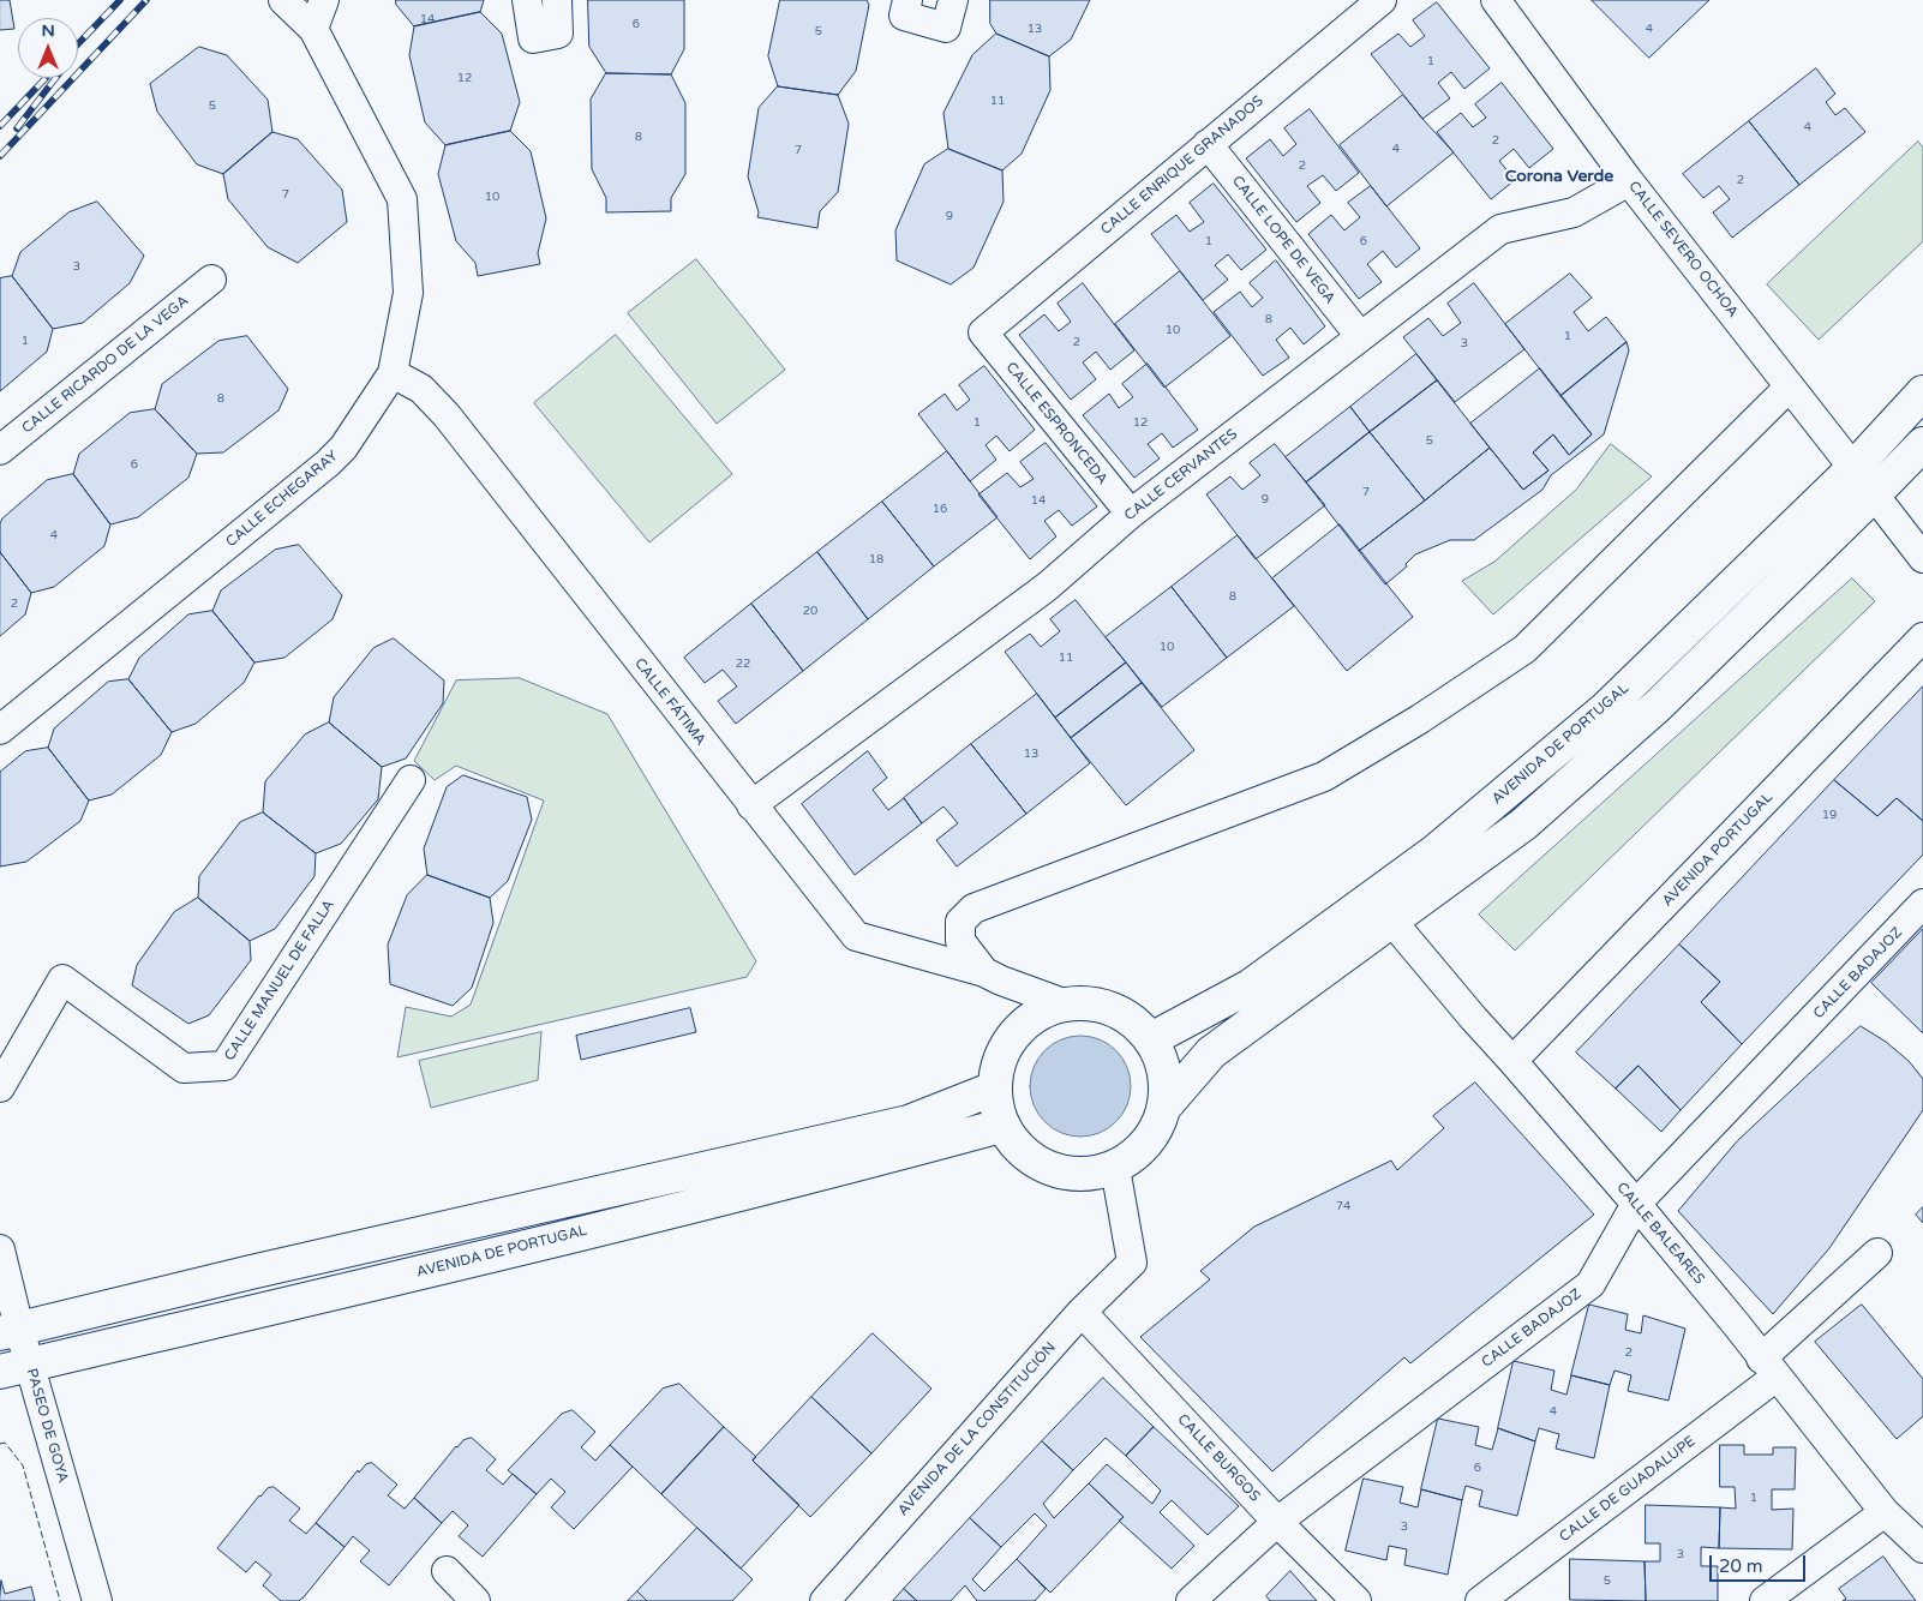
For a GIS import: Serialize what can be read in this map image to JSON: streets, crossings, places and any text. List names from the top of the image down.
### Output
{
  "streets": {
    "main road": ["AVENIDA DE PORTUGAL"],
    "street": [
      "CALLE ENRIQUE GRANADOS",
      "CALLE LOPE DE VEGA",
      "CALLE SEVERO OCHOA",
      "CALLE RICARDO DE LA VEGA",
      "CALLE ESPRONCEDA",
      "CALLE CERVANTES",
      "CALLE ECHEGARAY",
      "CALLE FÁTIMA",
      "AVENIDA PORTUGAL",
      "CALLE BADAJOZ",
      "CALLE MANUEL DE FALLA",
      "CALLE BALEARES",
      "PASEO DE GOYA",
      "AVENIDA DE LA CONSTITUCIÓN",
      "CALLE BURGOS",
      "CALLE DE GUADALUPE"
    ]
  },
  "crossings": [
    ["CALLE ENRIQUE GRANADOS", "CALLE LOPE DE VEGA"],
    ["CALLE ENRIQUE GRANADOS", "CALLE ESPRONCEDA"],
    ["CALLE LOPE DE VEGA", "CALLE CERVANTES"],
    ["CALLE SEVERO OCHOA", "CALLE CERVANTES"],
    ["CALLE SEVERO OCHOA", "AVENIDA DE PORTUGAL"],
    ["CALLE ESPRONCEDA", "CALLE CERVANTES"],
    ["CALLE CERVANTES", "CALLE FÁTIMA"],
    ["CALLE ECHEGARAY", "CALLE FÁTIMA"],
    ["AVENIDA DE PORTUGAL", "PASEO DE GOYA"],
    ["AVENIDA DE PORTUGAL", "AVENIDA DE LA CONSTITUCIÓN"],
    ["AVENIDA PORTUGAL", "CALLE BALEARES"],
    ["CALLE BADAJOZ", "CALLE BALEARES"],
    ["CALLE BADAJOZ", "CALLE BURGOS"],
    ["CALLE BALEARES", "CALLE DE GUADALUPE"],
    ["AVENIDA DE LA CONSTITUCIÓN", "CALLE BURGOS"]
  ],
  "districts": ["Corona Verde"],
  "house_numbers": [
    "14",
    "6",
    "13",
    "4",
    "5",
    "1",
    "12",
    "11",
    "5",
    "4",
    "8",
    "2",
    "4",
    "7",
    "2",
    "2",
    "7",
    "10",
    "9",
    "1",
    "6",
    "3",
    "8",
    "10",
    "1",
    "1",
    "2",
    "3",
    "8",
    "1",
    "12",
    "5",
    "6",
    "7",
    "9",
    "14",
    "16",
    "4",
    "18",
    "8",
    "2",
    "20",
    "10",
    "11",
    "22",
    "13",
    "19",
    "74",
    "2",
    "4",
    "6",
    "1",
    "3",
    "3",
    "5"
  ],
  "scale_bar": "20 m",
  "north": "top"
}
